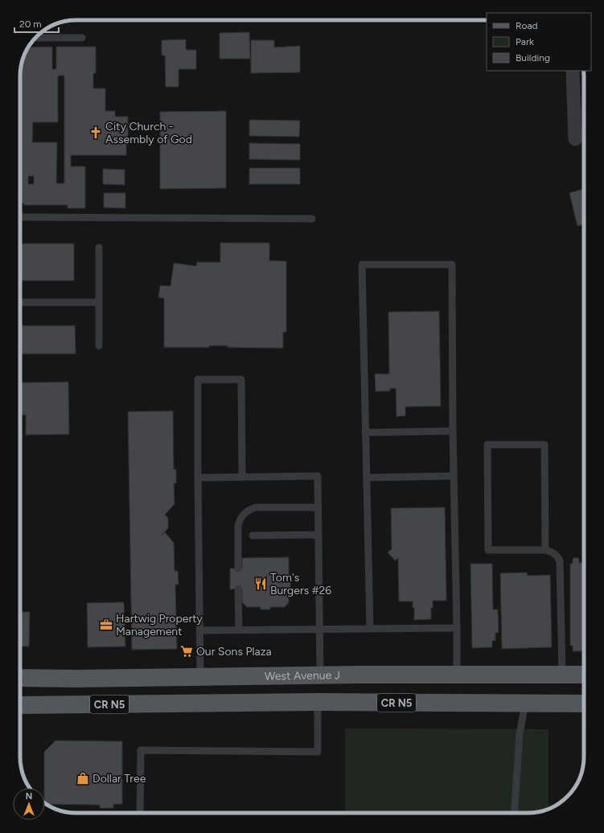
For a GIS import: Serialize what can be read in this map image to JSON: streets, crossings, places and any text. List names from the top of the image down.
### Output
{
  "streets": {
    "main road": ["West Avenue J", "CR N5"]
  },
  "places": {
    "church": ["City Church - Assembly of God"],
    "restaurant": ["Tom's Burgers #26"],
    "office": ["Hartwig Property Management"],
    "supermarket": ["Our Sons Plaza"],
    "shop": ["Dollar Tree"]
  },
  "legend": ["Road", "Park", "Building"],
  "scale_bar": "20 m",
  "north": "top"
}
